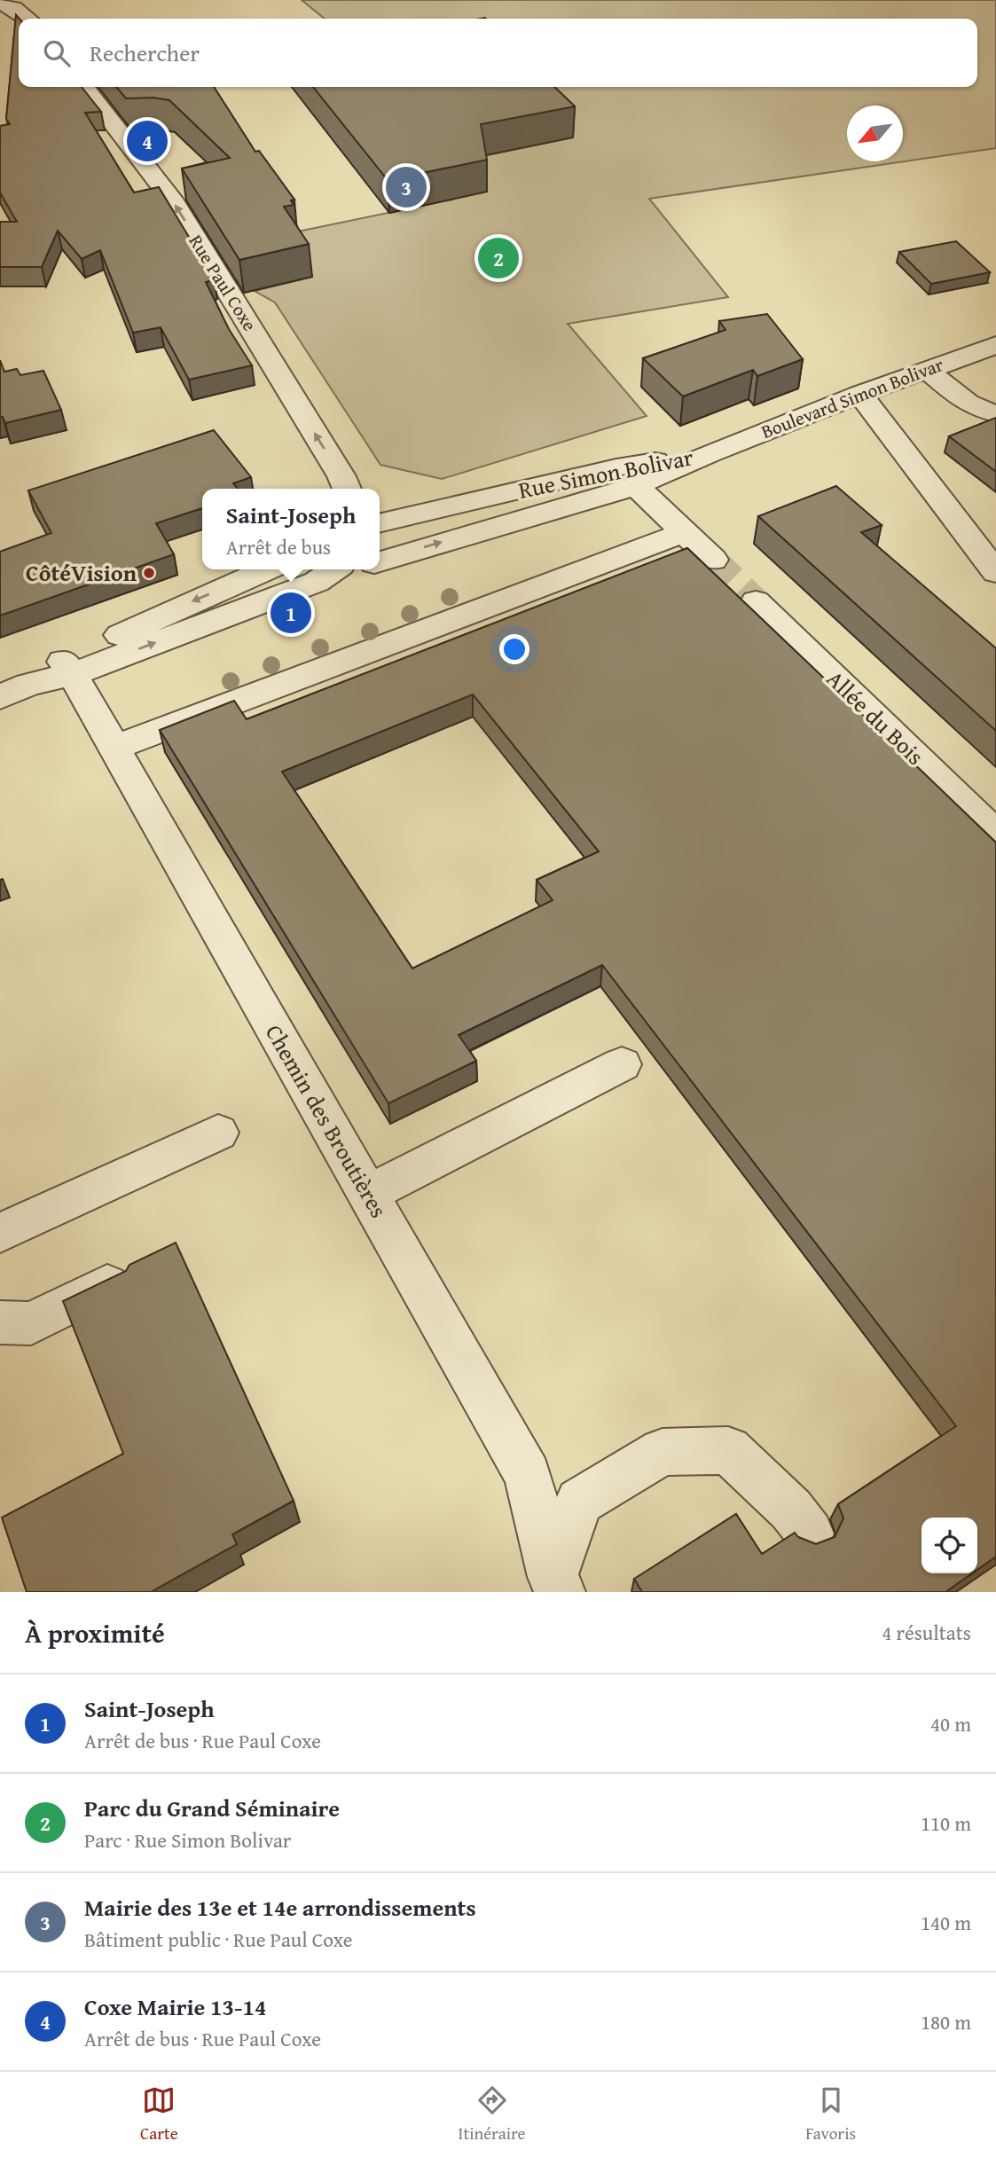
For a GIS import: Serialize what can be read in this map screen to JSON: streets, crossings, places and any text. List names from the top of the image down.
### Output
{
  "streets": {
    "street": [
      "Rue Paul Coxe",
      "Boulevard Simon Bolivar",
      "Rue Simon Bolivar",
      "Allée du Bois",
      "Chemin des Broutières"
    ]
  },
  "crossings": [
    ["Boulevard Simon Bolivar", "Rue Simon Bolivar"]
  ],
  "one_way": ["Rue Paul Coxe"],
  "places": ["CôtéVision"],
  "north": "bottom left",
  "page": {
    "search": "Rechercher",
    "pins": [
      "4",
      "3",
      "2",
      "1"
    ],
    "popup": ["Saint-Joseph", "Arrêt de bus"],
    "heading": ["À proximité", "4 résultats"],
    "list": [
      {
        "mark": "1",
        "name": "Saint-Joseph",
        "note": "Arrêt de bus · Rue Paul Coxe",
        "value": "40 m"
      },
      {
        "mark": "2",
        "name": "Parc du Grand Séminaire",
        "note": "Parc · Rue Simon Bolivar",
        "value": "110 m"
      },
      {
        "mark": "3",
        "name": "Mairie des 13e et 14e arrondissements",
        "note": "Bâtiment public · Rue Paul Coxe",
        "value": "140 m"
      },
      {
        "mark": "4",
        "name": "Coxe Mairie 13-14",
        "note": "Arrêt de bus · Rue Paul Coxe",
        "value": "180 m"
      }
    ],
    "nav": ["Carte", "Itinéraire", "Favoris"]
  }
}
